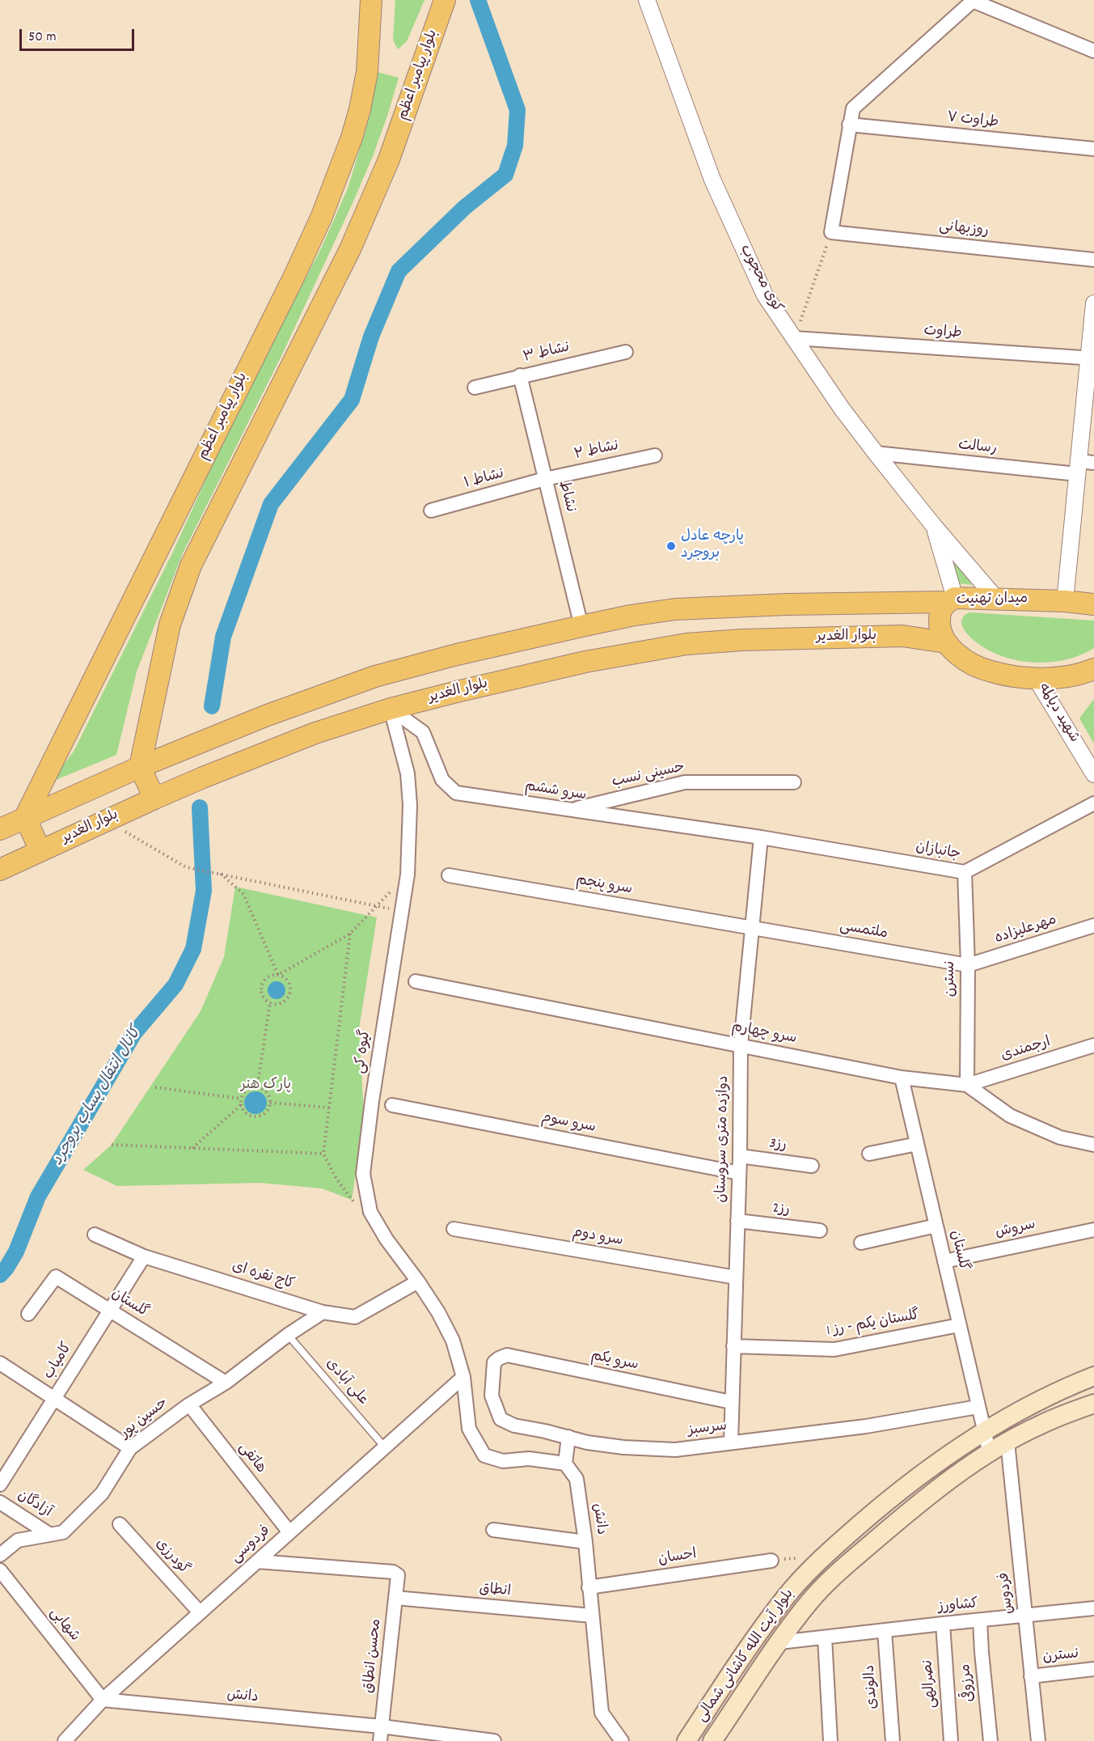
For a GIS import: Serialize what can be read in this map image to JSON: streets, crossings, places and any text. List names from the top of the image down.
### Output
{
  "streets": {
    "main road": [
      "بلوار پیامبر اعظم",
      "میدان تهنیت",
      "بلوار الغدیر",
      "بلوار آیت الله کاشانی شمالی"
    ],
    "street": [
      "طراوت ۷",
      "روزبهانی",
      "کوی محجوب",
      "طراوت",
      "نشاط ۳",
      "رسالت",
      "نشاط ۲",
      "نشاط ۱",
      "نشاط",
      "شهید دیالمه",
      "حسینی نسب",
      "سرو ششم",
      "جانبازان",
      "سرو پنجم",
      "مهرعلیزاده",
      "ملتمسی",
      "نسترن",
      "سرو چهارم",
      "ارجمندی",
      "گیوه کی",
      "سرو سوم",
      "دوازده متری سروستان",
      "رز3",
      "رز2",
      "سروش",
      "سرو دوم",
      "گلستان",
      "کاج نقره ای",
      "گلستان یکم - رز 1",
      "کامیاب",
      "سرو یکم",
      "حسین پور",
      "سرسبز",
      "هاتفی",
      "آزادگان",
      "دانش",
      "فردوسی",
      "گودرزی",
      "احسان",
      "انطاق",
      "فردوس",
      "کشاورز",
      "شهابی",
      "محسن انطاق",
      "مرزوقی",
      "نصرالهی",
      "دالوندی"
    ],
    "lane": ["علی آبادی"]
  },
  "crossings": [
    ["کوی محجوب", "طراوت"],
    ["کوی محجوب", "رسالت"],
    ["کوی محجوب", "میدان تهنیت"],
    ["نشاط ۳", "نشاط"],
    ["نشاط ۲", "نشاط ۱"],
    ["نشاط ۲", "نشاط"],
    ["نشاط ۱", "نشاط"],
    ["میدان تهنیت", "بلوار الغدیر"],
    ["بلوار الغدیر", "سرو ششم"],
    ["بلوار الغدیر", "گیوه کی"],
    ["حسینی نسب", "سرو ششم"],
    ["سرو ششم", "جانبازان"],
    ["سرو ششم", "گیوه کی"],
    ["سرو ششم", "دوازده متری سروستان"],
    ["جانبازان", "نسترن"],
    ["جانبازان", "دوازده متری سروستان"],
    ["سرو پنجم", "ملتمسی"],
    ["سرو پنجم", "دوازده متری سروستان"],
    ["مهرعلیزاده", "ملتمسی"],
    ["مهرعلیزاده", "نسترن"],
    ["ملتمسی", "نسترن"],
    ["ملتمسی", "دوازده متری سروستان"],
    ["نسترن", "سرو چهارم"],
    ["نسترن", "ارجمندی"],
    ["نسترن", "فردوس"],
    ["سرو چهارم", "ارجمندی"],
    ["سرو چهارم", "دوازده متری سروستان"],
    ["سرو چهارم", "گلستان"],
    ["گیوه کی", "کاج نقره ای"],
    ["گیوه کی", "فردوسی"],
    ["سرو سوم", "دوازده متری سروستان"],
    ["دوازده متری سروستان", "رز3"],
    ["دوازده متری سروستان", "رز2"],
    ["دوازده متری سروستان", "سرو دوم"],
    ["دوازده متری سروستان", "گلستان یکم - رز 1"],
    ["دوازده متری سروستان", "سرو یکم"],
    ["دوازده متری سروستان", "سرسبز"],
    ["سروش", "گلستان"],
    ["گلستان", "گلستان یکم - رز 1"],
    ["گلستان", "کامیاب"],
    ["گلستان", "حسین پور"],
    ["گلستان", "سرسبز"],
    ["گلستان", "بلوار آیت الله کاشانی شمالی"],
    ["کاج نقره ای", "کامیاب"],
    ["کاج نقره ای", "حسین پور"],
    ["سرو یکم", "سرسبز"],
    ["علی آبادی", "حسین پور"],
    ["علی آبادی", "فردوسی"],
    ["حسین پور", "هاتفی"],
    ["حسین پور", "آزادگان"],
    ["هاتفی", "فردوسی"],
    ["دانش", "فردوسی"],
    ["دانش", "احسان"],
    ["دانش", "انطاق"],
    ["دانش", "شهابی"],
    ["دانش", "محسن انطاق"],
    ["فردوسی", "گودرزی"],
    ["فردوسی", "شهابی"],
    ["فردوسی", "محسن انطاق"],
    ["انطاق", "محسن انطاق"],
    ["فردوس", "کشاورز"],
    ["فردوس", "بلوار آیت الله کاشانی شمالی"],
    ["کشاورز", "بلوار آیت الله کاشانی شمالی"],
    ["کشاورز", "مرزوقی"],
    ["کشاورز", "نصرالهی"],
    ["کشاورز", "دالوندی"]
  ],
  "water": ["کانال انتقال پساب بروجرد"],
  "parks": ["پارک هنر"],
  "places": ["پارچه عادل بروجرد"],
  "scale_bar": "50 m"
}
